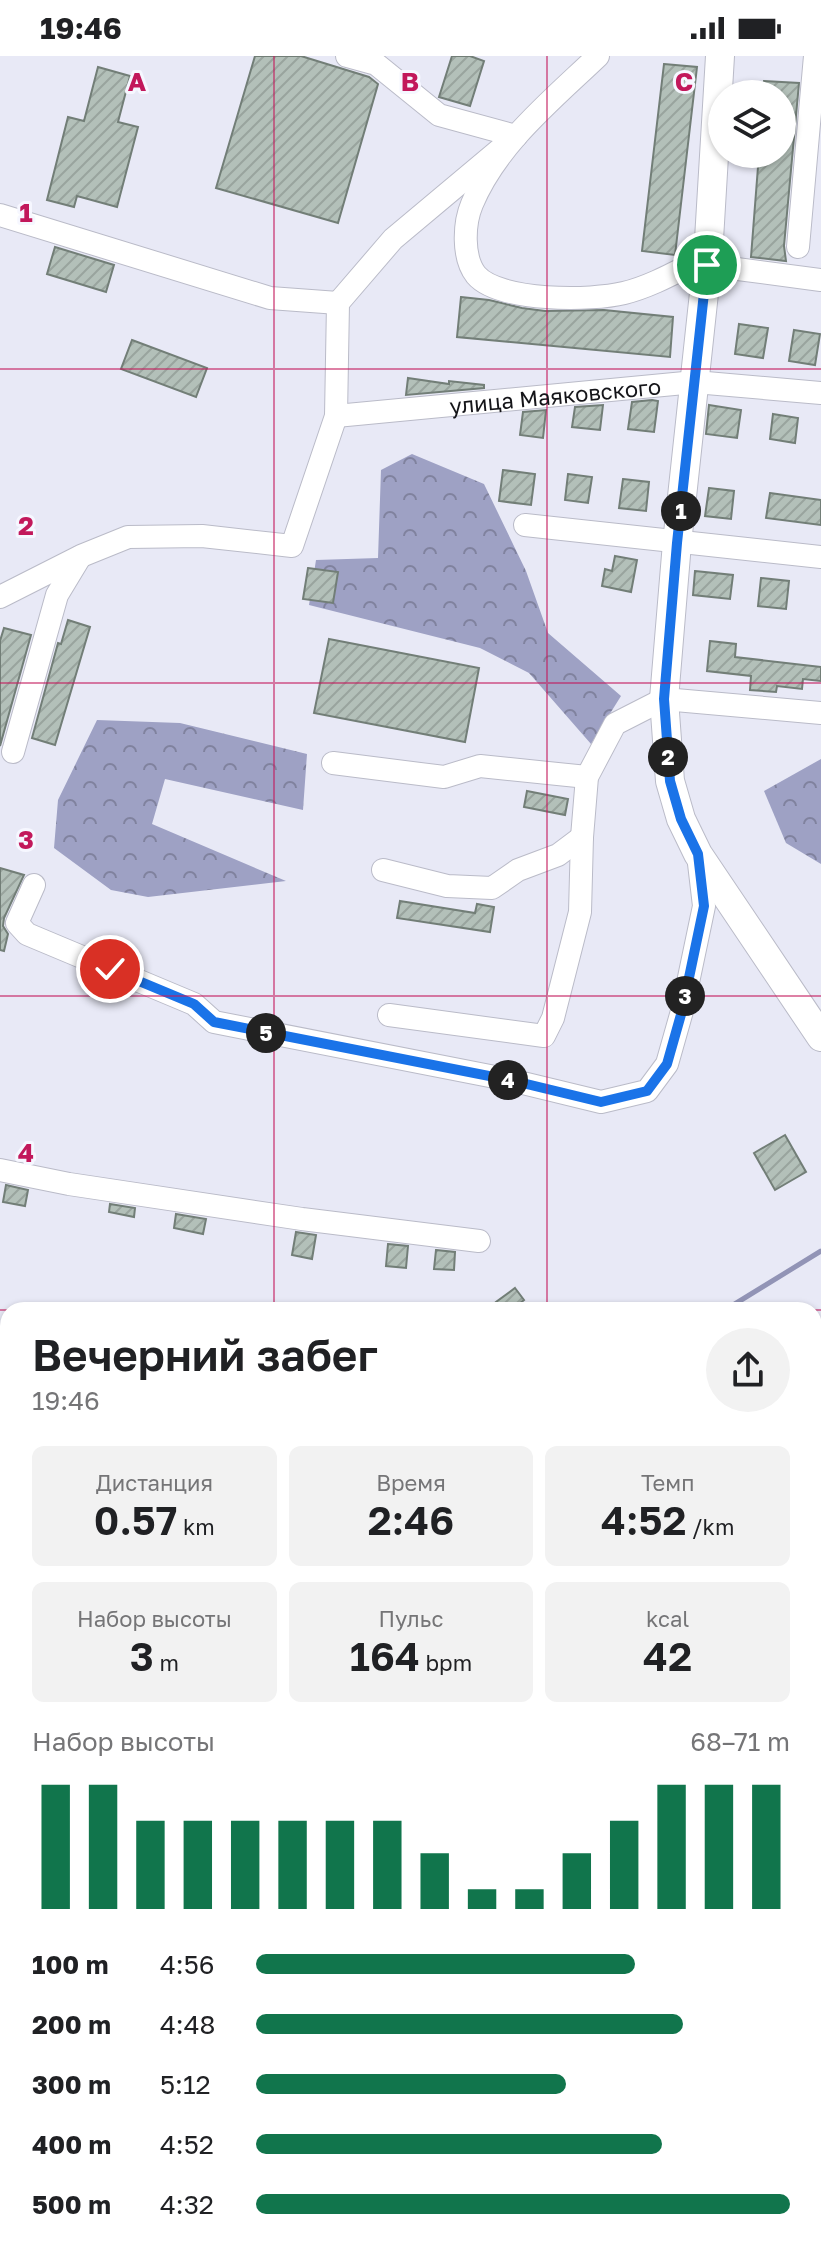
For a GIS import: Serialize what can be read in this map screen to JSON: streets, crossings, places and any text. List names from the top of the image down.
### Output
{
  "streets": {
    "street": ["улица Маяковского"]
  },
  "page": {
    "status": "19:46",
    "pins": [
      "1",
      "2",
      "3",
      "5",
      "4"
    ],
    "heading": ["Вечерний забег", "19:46"],
    "stats": [
      ["Дистанция", "0.57 km"],
      ["Время", "2:46"],
      ["Темп", "4:52 /km"],
      ["Набор высоты", "3 m"],
      ["Пульс", "164 bpm"],
      ["kcal", "42"]
    ],
    "chart": ["Набор высоты", "68–71 m"],
    "list": [
      {
        "name": "100 m",
        "note": "4:56"
      },
      {
        "name": "200 m",
        "note": "4:48"
      },
      {
        "name": "300 m",
        "note": "5:12"
      },
      {
        "name": "400 m",
        "note": "4:52"
      },
      {
        "name": "500 m",
        "note": "4:32"
      }
    ]
  },
  "grid": {
    "columns": ["A", "B", "C"],
    "rows": [
      "1",
      "2",
      "3",
      "4"
    ]
  }
}
